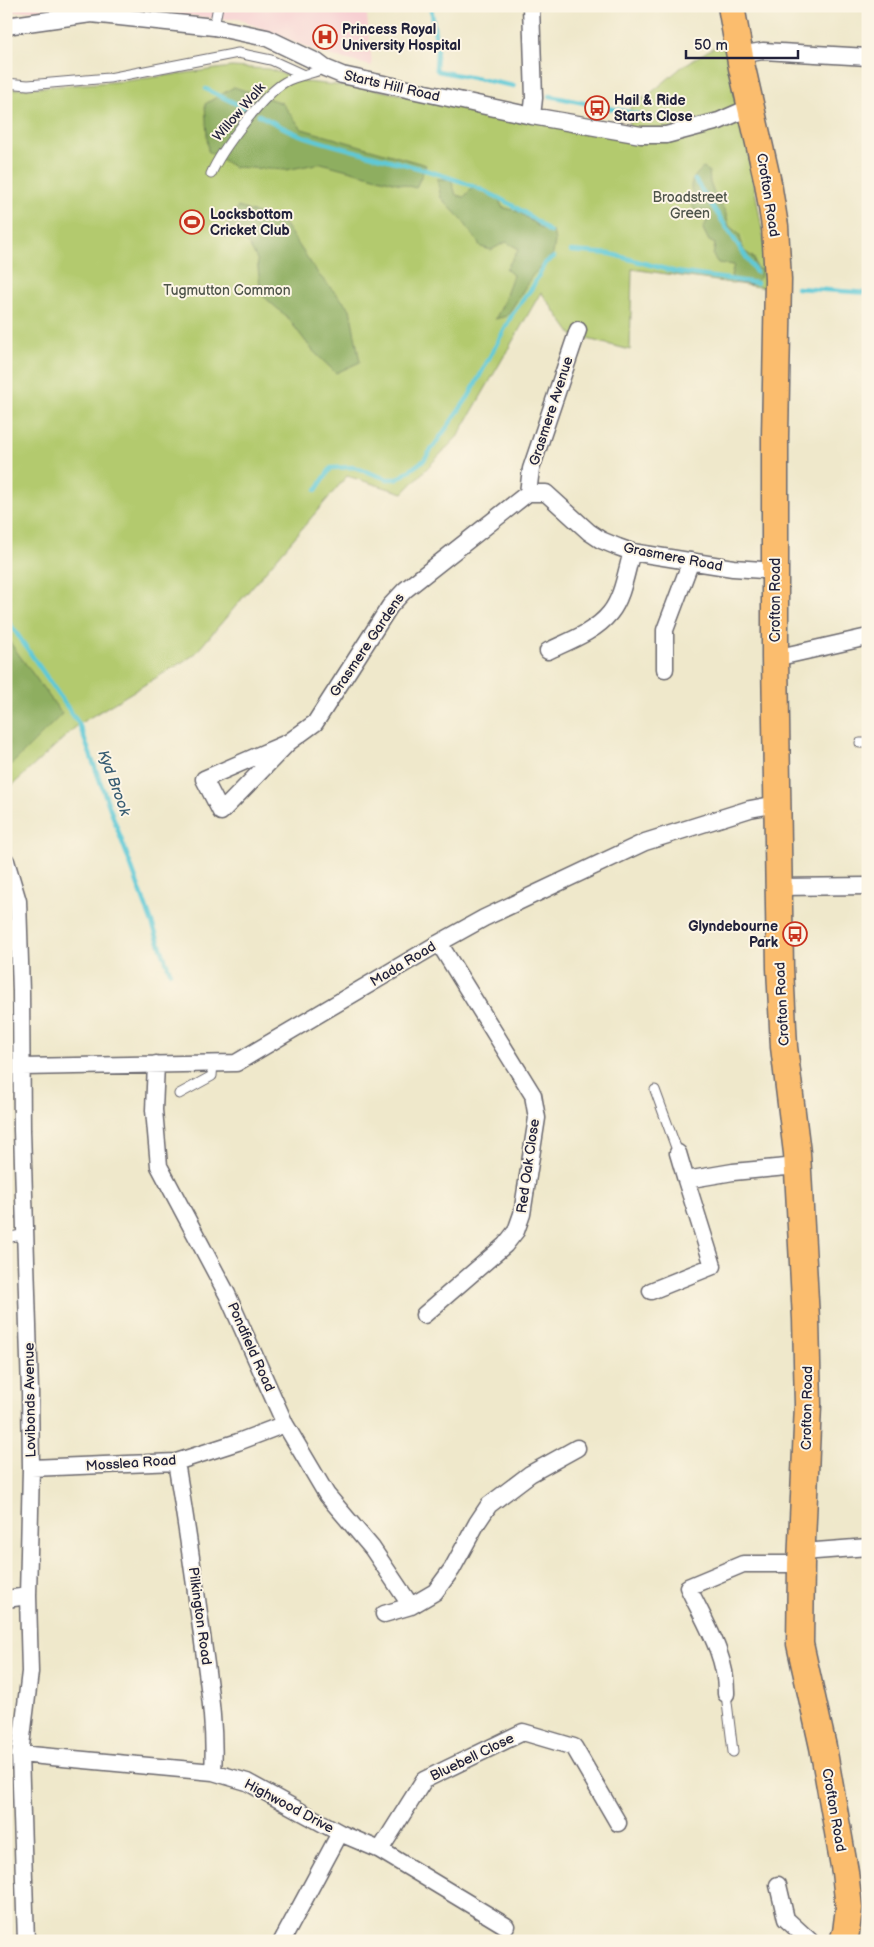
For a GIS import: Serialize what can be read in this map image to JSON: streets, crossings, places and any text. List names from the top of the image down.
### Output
{
  "streets": {
    "main road": ["Crofton Road"],
    "street": [
      "Starts Hill Road",
      "Grasmere Avenue",
      "Grasmere Road",
      "Grasmere Gardens",
      "Mada Road",
      "Red Oak Close",
      "Pondfield Road",
      "Lovibonds Avenue",
      "Mosslea Road",
      "Pilkington Road",
      "Bluebell Close",
      "Highwood Drive"
    ],
    "lane": ["Willow Walk"]
  },
  "crossings": [
    ["Starts Hill Road", "Willow Walk"],
    ["Starts Hill Road", "Crofton Road"],
    ["Crofton Road", "Grasmere Road"],
    ["Crofton Road", "Mada Road"],
    ["Grasmere Avenue", "Grasmere Road"],
    ["Grasmere Avenue", "Grasmere Gardens"],
    ["Grasmere Road", "Grasmere Gardens"],
    ["Mada Road", "Red Oak Close"],
    ["Mada Road", "Pondfield Road"],
    ["Mada Road", "Lovibonds Avenue"],
    ["Pondfield Road", "Mosslea Road"],
    ["Lovibonds Avenue", "Mosslea Road"],
    ["Lovibonds Avenue", "Highwood Drive"],
    ["Mosslea Road", "Pilkington Road"],
    ["Pilkington Road", "Highwood Drive"],
    ["Bluebell Close", "Highwood Drive"]
  ],
  "water": ["Kyd Brook"],
  "parks": ["Broadstreet Green", "Tugmutton Common"],
  "places": {
    "hospital": ["Princess Royal University Hospital"],
    "bus stop": ["Hail & Ride Starts Close", "Glyndebourne Park"],
    "sports": ["Locksbottom Cricket Club"]
  },
  "scale_bar": "50 m"
}
